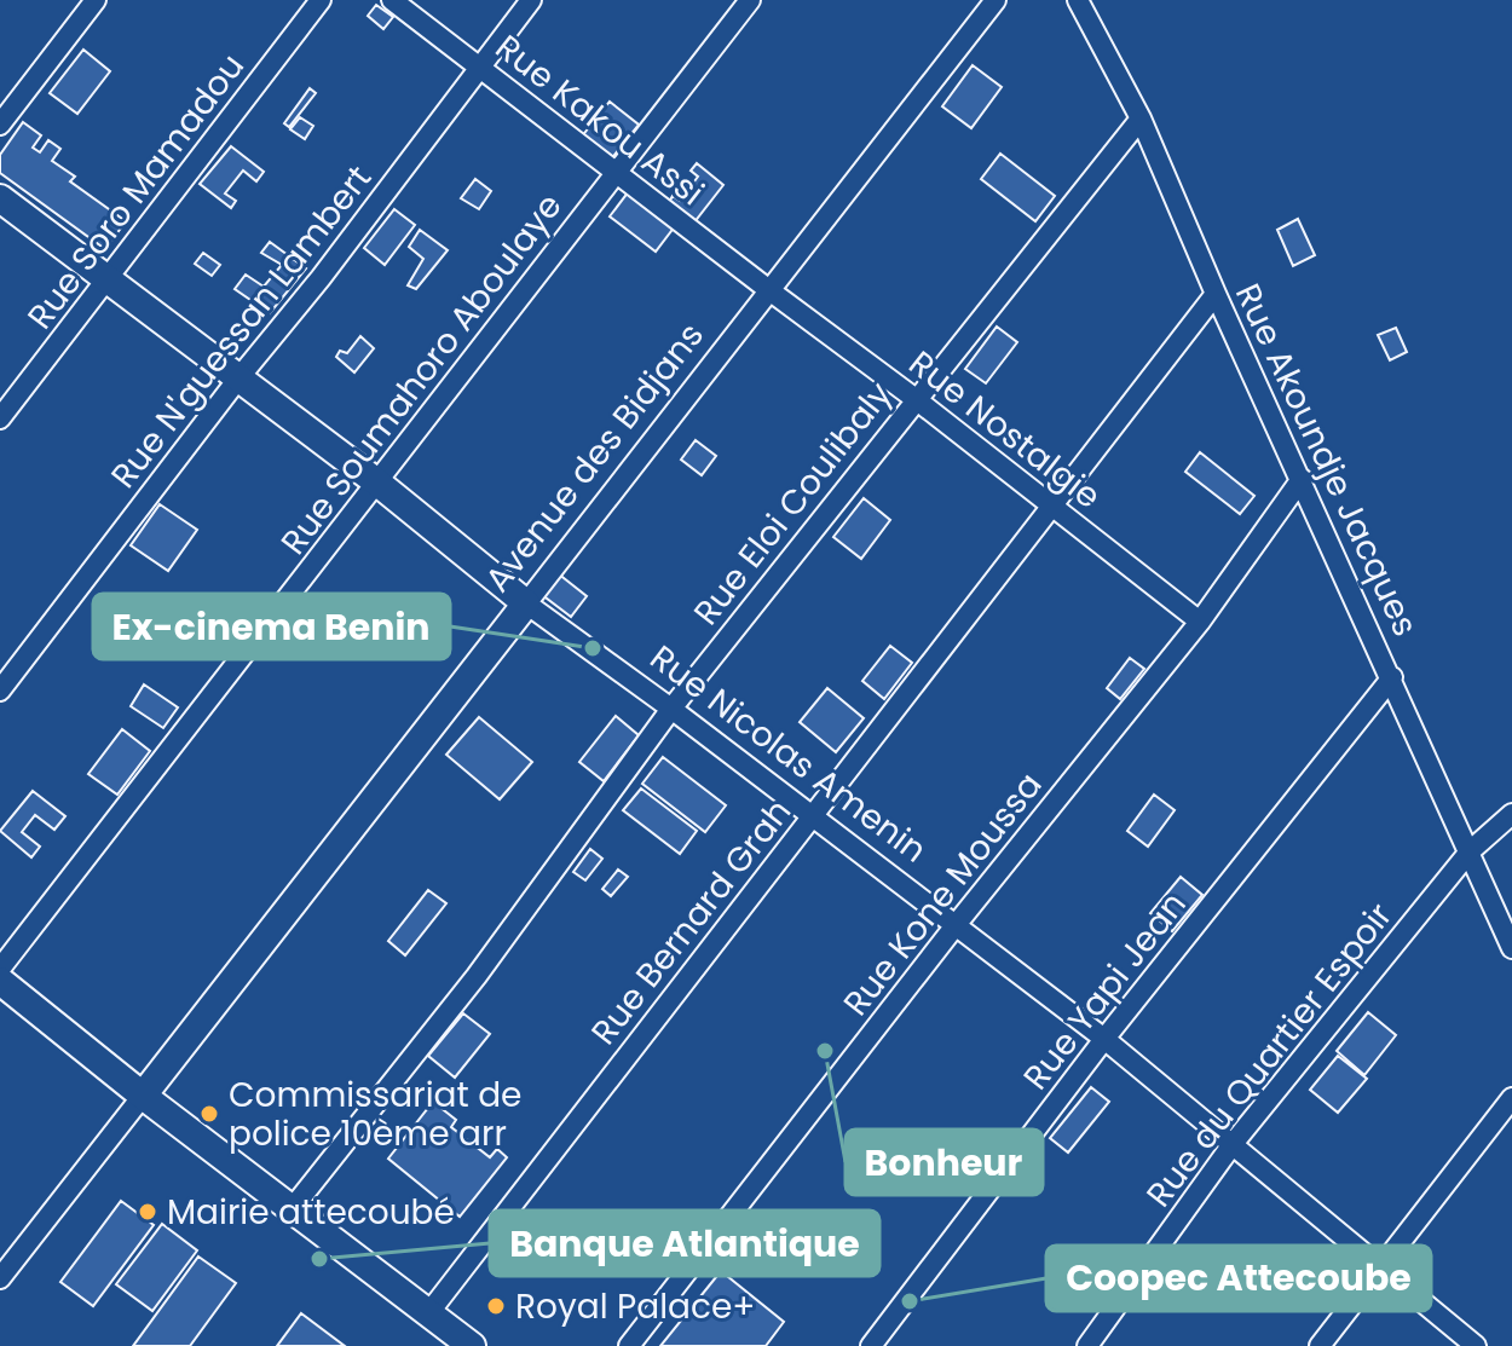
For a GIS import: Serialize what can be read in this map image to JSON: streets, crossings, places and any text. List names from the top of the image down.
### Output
{
  "streets": {
    "street": [
      "Rue Kakou Assi",
      "Rue Soro Mamadou",
      "Rue N'guessan Lambert",
      "Rue Soumahoro Aboulaye",
      "Rue Nostalgie",
      "Avenue des Bidjans",
      "Rue Akoundje Jacques",
      "Rue Eloi Coulibaly",
      "Rue Nicolas Amenin",
      "Rue Kone Moussa",
      "Rue Bernard Grah",
      "Rue Yapi Jean",
      "Rue du Quartier Espoir"
    ]
  },
  "crossings": [
    ["Rue Kakou Assi", "Rue N'guessan Lambert"],
    ["Rue Kakou Assi", "Rue Soumahoro Aboulaye"],
    ["Rue Kakou Assi", "Rue Nostalgie"],
    ["Rue Kakou Assi", "Avenue des Bidjans"],
    ["Rue Soro Mamadou", "Rue Nicolas Amenin"],
    ["Rue N'guessan Lambert", "Rue Nicolas Amenin"],
    ["Rue Soumahoro Aboulaye", "Rue Nicolas Amenin"],
    ["Rue Nostalgie", "Avenue des Bidjans"],
    ["Rue Nostalgie", "Rue Eloi Coulibaly"],
    ["Rue Nostalgie", "Rue Kone Moussa"],
    ["Rue Nostalgie", "Rue Bernard Grah"],
    ["Avenue des Bidjans", "Rue Nicolas Amenin"],
    ["Rue Akoundje Jacques", "Rue Eloi Coulibaly"],
    ["Rue Akoundje Jacques", "Rue Kone Moussa"],
    ["Rue Akoundje Jacques", "Rue Bernard Grah"],
    ["Rue Akoundje Jacques", "Rue Yapi Jean"],
    ["Rue Akoundje Jacques", "Rue du Quartier Espoir"],
    ["Rue Eloi Coulibaly", "Rue Nicolas Amenin"],
    ["Rue Nicolas Amenin", "Rue Kone Moussa"],
    ["Rue Nicolas Amenin", "Rue Bernard Grah"],
    ["Rue Nicolas Amenin", "Rue Yapi Jean"],
    ["Rue Nicolas Amenin", "Rue du Quartier Espoir"]
  ],
  "places": [
    "Ex-cinema Benin",
    "Bonheur",
    "Commissariat de police 10ème arr",
    "Mairie attecoubé",
    "Banque Atlantique",
    "Coopec Attecoube",
    "Royal Palace+"
  ]
}
